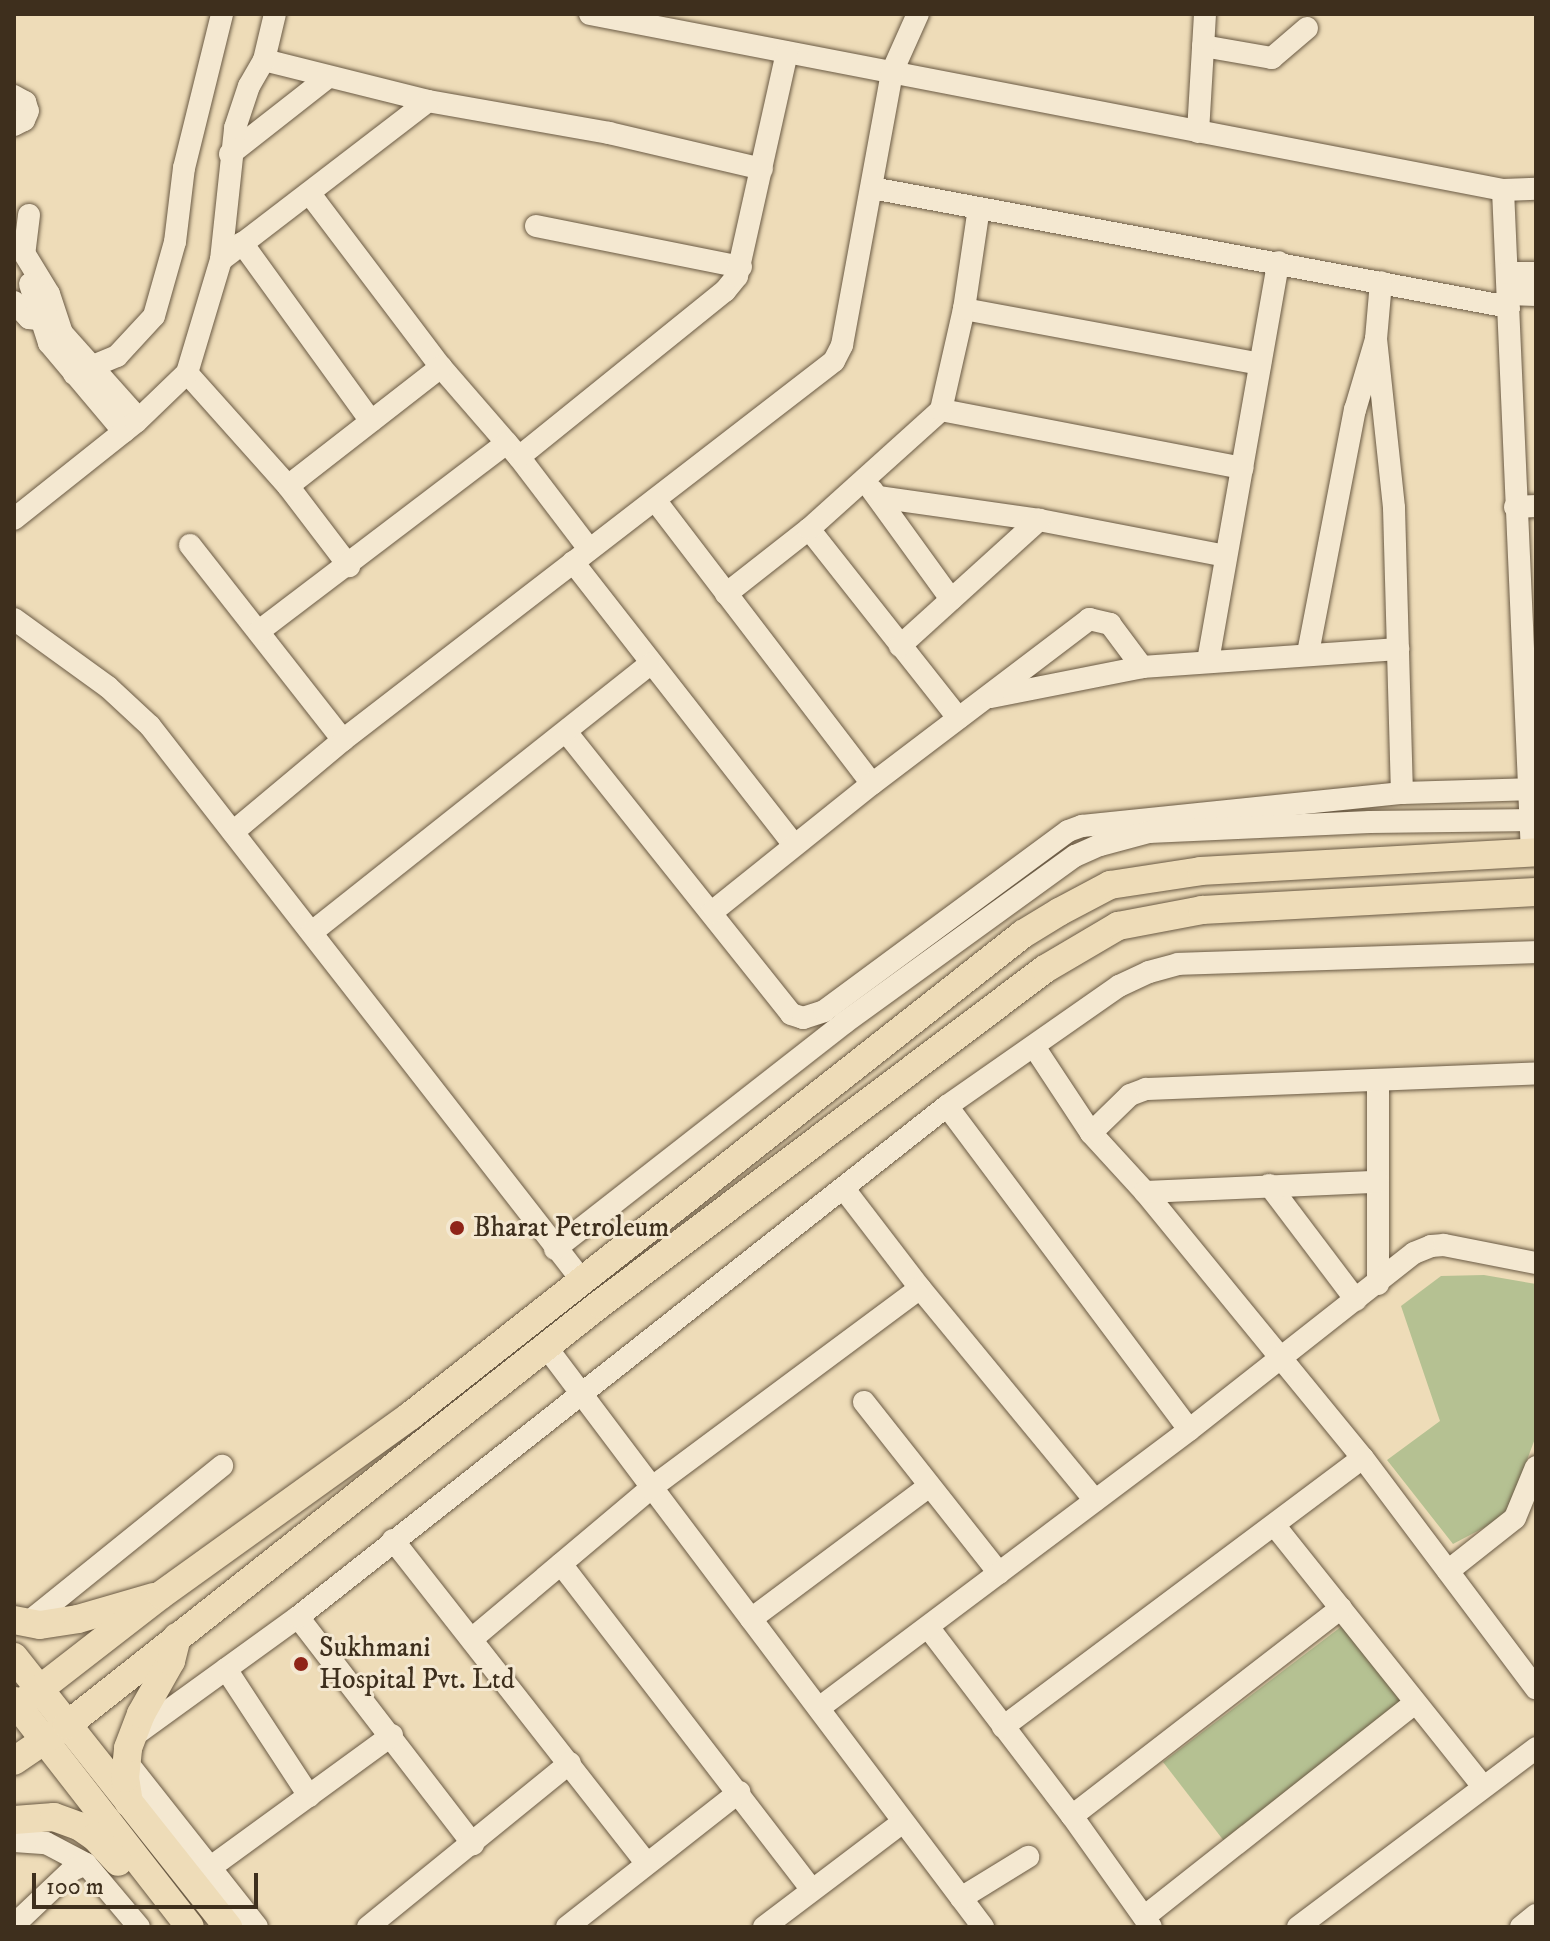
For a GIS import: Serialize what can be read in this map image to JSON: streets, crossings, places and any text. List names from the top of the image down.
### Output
{
  "places": ["Bharat Petroleum", "Sukhmani Hospital Pvt. Ltd"],
  "scale_bar": "100 m"
}
